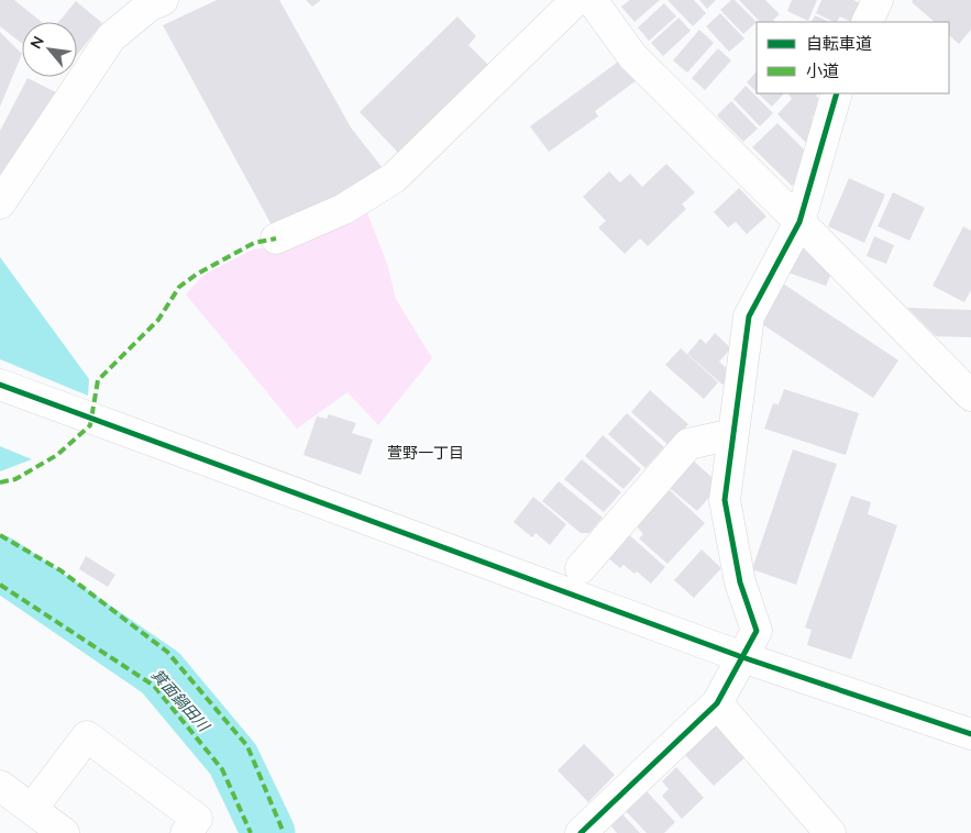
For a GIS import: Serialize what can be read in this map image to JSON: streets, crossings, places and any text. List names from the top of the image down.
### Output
{
  "districts": ["萱野一丁目"],
  "water": ["箕面鍋田川"],
  "legend": ["自転車道", "小道"],
  "north": "top left"
}
